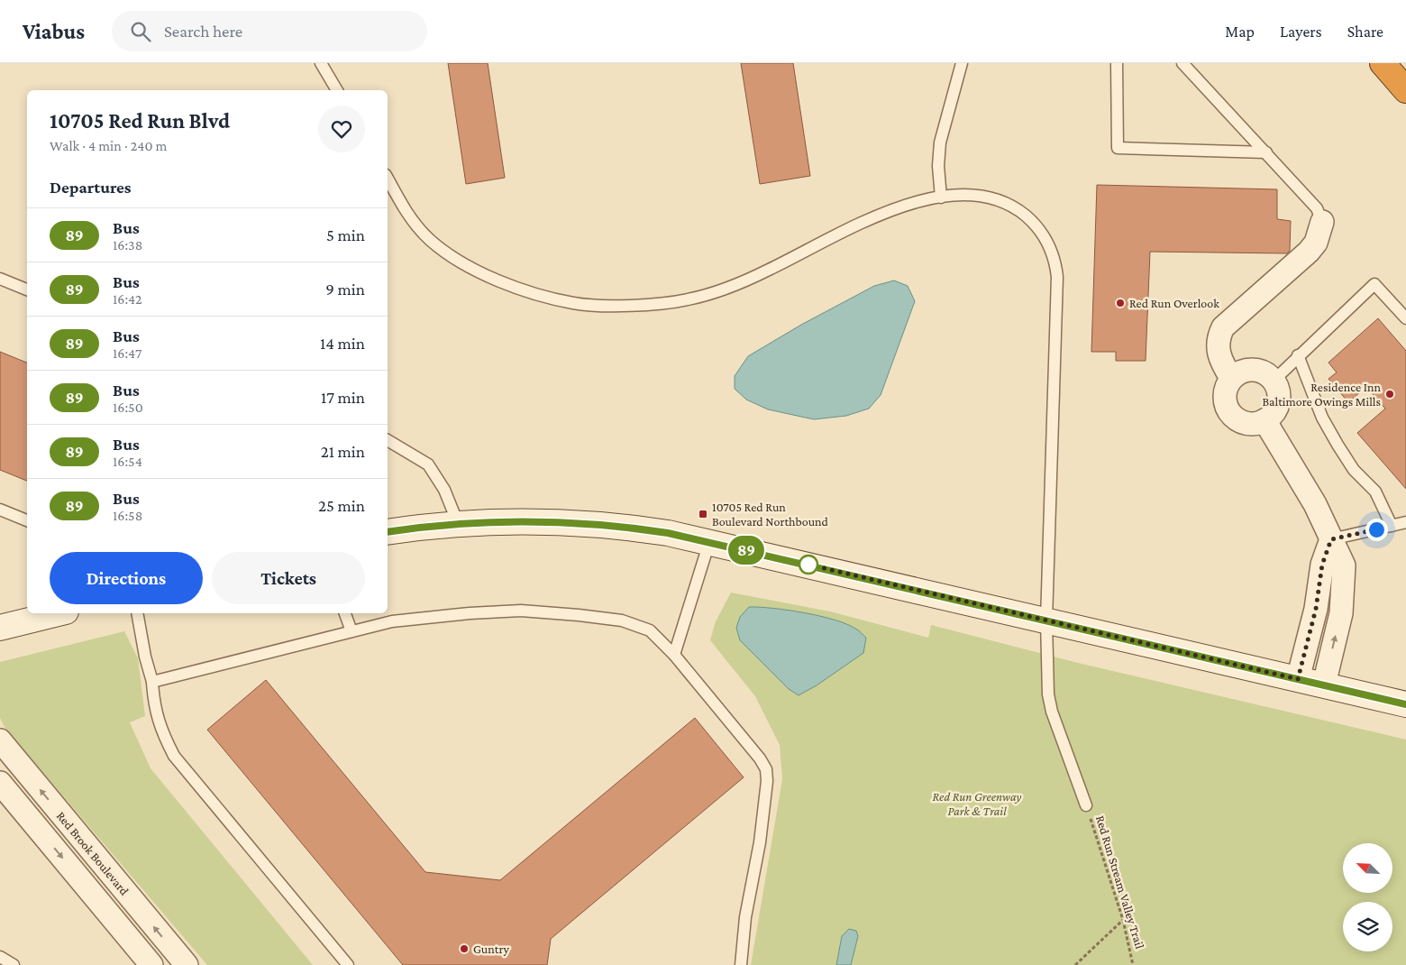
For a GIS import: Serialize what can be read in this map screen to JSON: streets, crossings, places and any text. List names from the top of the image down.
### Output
{
  "streets": {
    "street": ["Red Brook Boulevard"],
    "path": ["Red Run Stream Valley Trail"]
  },
  "parks": ["Red Run Greenway Park & Trail"],
  "places": {
    "other": ["Red Run Overlook", "Residence Inn Baltimore Owings Mills", "Guntry"],
    "transit": ["10705 Red Run Boulevard Northbound"]
  },
  "lines": ["bus line 89"],
  "north": "top left",
  "page": {
    "header": "Viabus",
    "search": "Search here",
    "nav": ["Map", "Layers", "Share"],
    "on_map": "89",
    "heading": [
      ["10705 Red Run Blvd", "Walk · 4 min · 240 m"],
      "Departures"
    ],
    "list": [
      {
        "mark": "89",
        "name": "Bus",
        "note": "16:38",
        "value": "5 min"
      },
      {
        "mark": "89",
        "name": "Bus",
        "note": "16:42",
        "value": "9 min"
      },
      {
        "mark": "89",
        "name": "Bus",
        "note": "16:47",
        "value": "14 min"
      },
      {
        "mark": "89",
        "name": "Bus",
        "note": "16:50",
        "value": "17 min"
      },
      {
        "mark": "89",
        "name": "Bus",
        "note": "16:54",
        "value": "21 min"
      },
      {
        "mark": "89",
        "name": "Bus",
        "note": "16:58",
        "value": "25 min"
      }
    ],
    "buttons": ["Directions", "Tickets"]
  }
}
